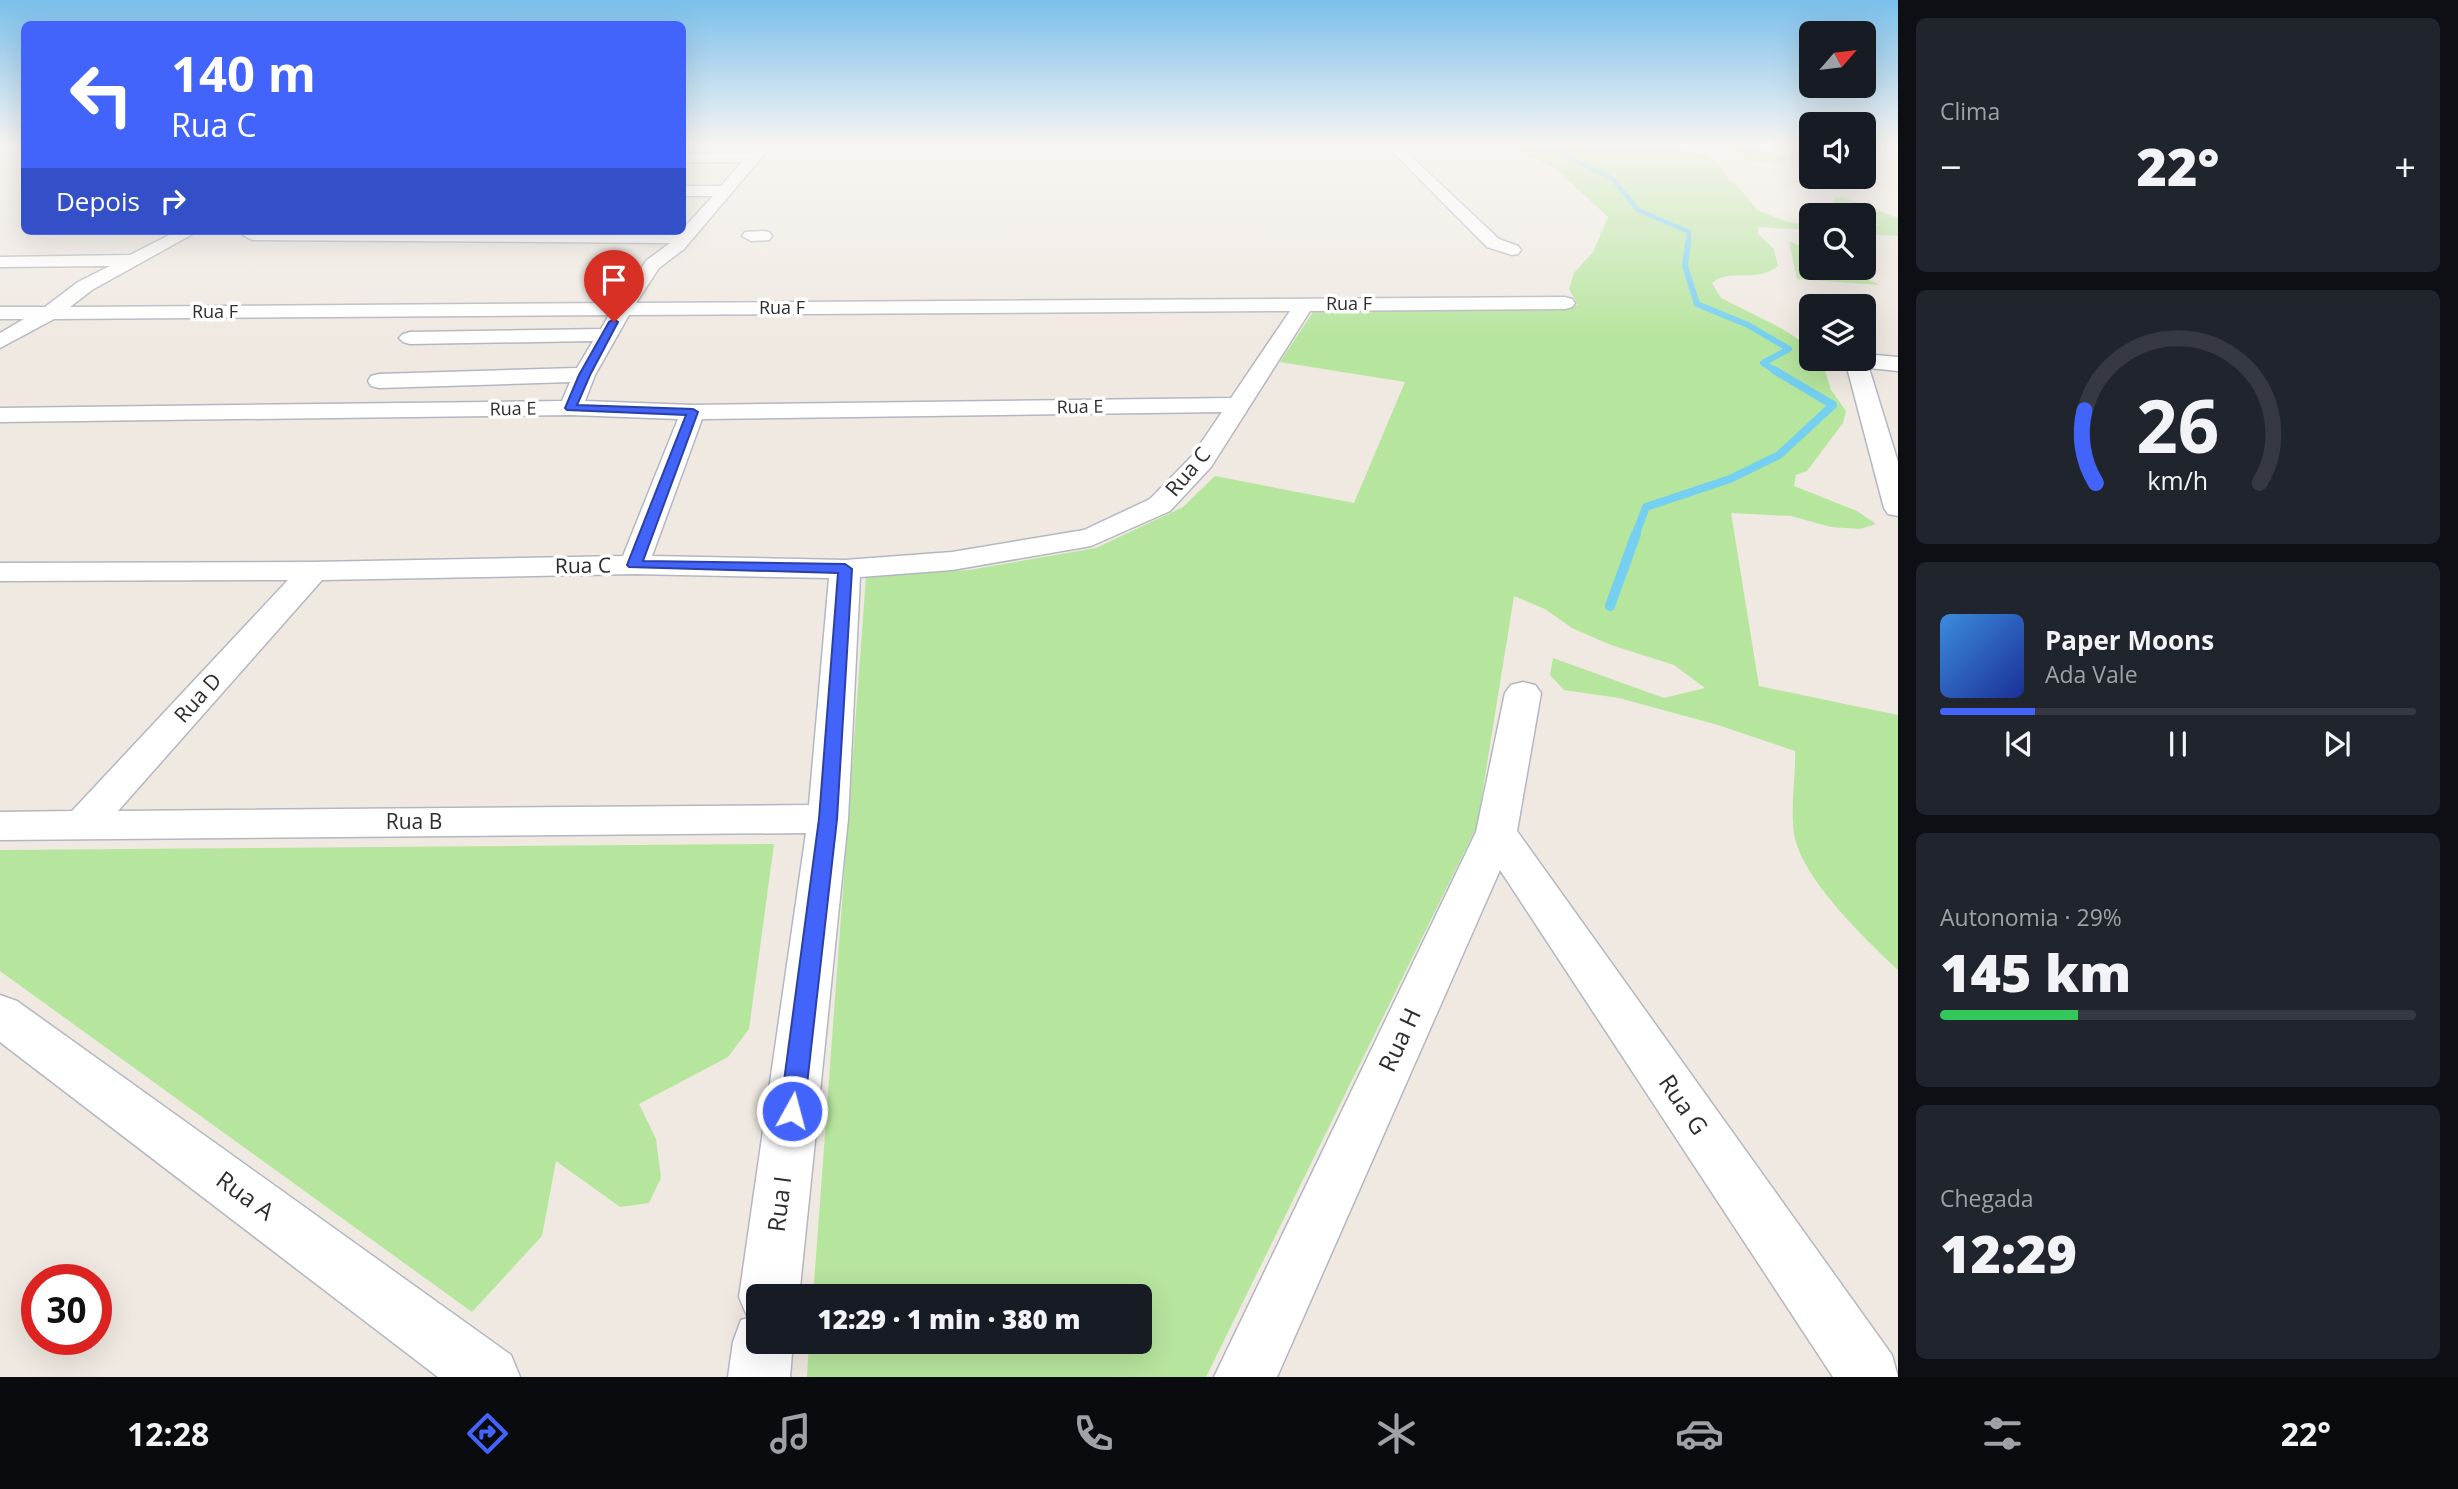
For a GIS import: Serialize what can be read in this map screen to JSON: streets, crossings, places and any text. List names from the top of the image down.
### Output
{
  "streets": {
    "street": [
      "Rua F",
      "Rua E",
      "Rua C",
      "Rua D",
      "Rua B",
      "Rua H",
      "Rua G",
      "Rua A",
      "Rua I"
    ]
  },
  "crossings": [
    ["Rua F", "Rua C"],
    ["Rua E", "Rua C"],
    ["Rua C", "Rua D"],
    ["Rua C", "Rua I"],
    ["Rua D", "Rua B"],
    ["Rua B", "Rua I"],
    ["Rua H", "Rua G"]
  ],
  "north": "top right",
  "page": {
    "tile": [
      "Clima",
      ["Autonomia · 29%", "145 km"],
      ["Chegada", "12:29"]
    ],
    "turn": ["140 m", "Rua C"],
    "heat": ["−", "22°", "+"],
    "then": "Depois",
    "song": ["Paper Moons", "Ada Vale"],
    "limit": "30",
    "trip": "12:29 · 1 min · 380 m",
    "tabs": ["12:28", "22°"],
    "gauge": ["26", "km/h"]
  }
}
